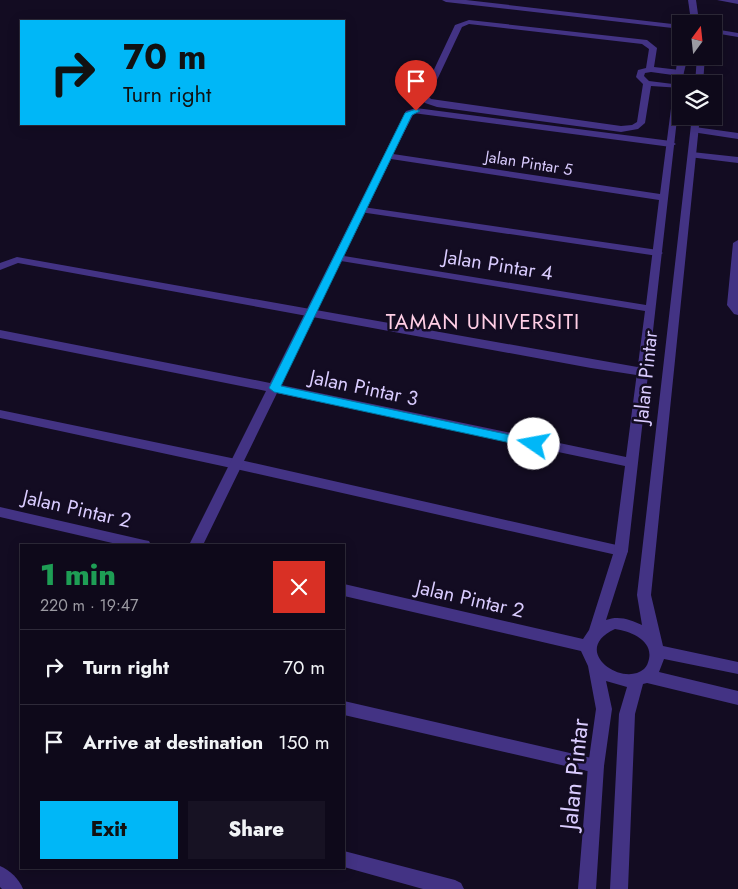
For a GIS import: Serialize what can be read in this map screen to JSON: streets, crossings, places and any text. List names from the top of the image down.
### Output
{
  "streets": {
    "street": [
      "Jalan Pintar 5",
      "Jalan Pintar 4",
      "Jalan Pintar",
      "Jalan Pintar 3",
      "Jalan Pintar 2"
    ]
  },
  "crossings": [
    ["Jalan Pintar 5", "Jalan Pintar"],
    ["Jalan Pintar 4", "Jalan Pintar"],
    ["Jalan Pintar", "Jalan Pintar 3"],
    ["Jalan Pintar", "Jalan Pintar 2"]
  ],
  "districts": ["TAMAN UNIVERSITI"],
  "north": "top",
  "page": {
    "turn": ["70 m", "Turn right"],
    "heading": ["1 min", "220 m · 19:47"],
    "list": [
      {
        "name": "Turn right",
        "value": "70 m"
      },
      {
        "name": "Arrive at destination",
        "value": "150 m"
      }
    ],
    "buttons": ["Exit", "Share"]
  }
}
